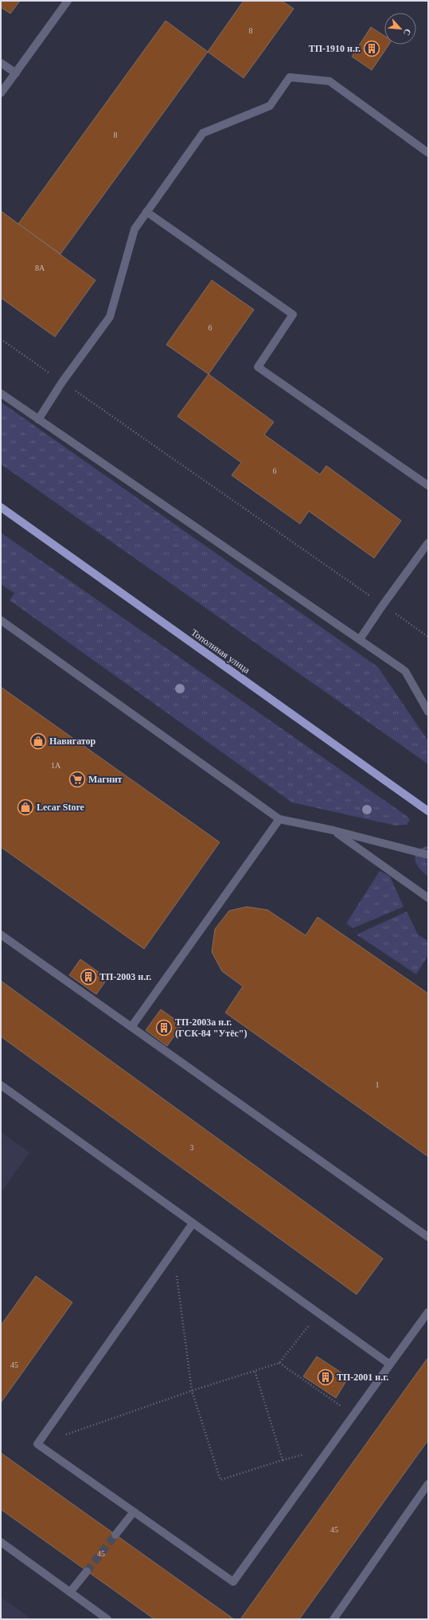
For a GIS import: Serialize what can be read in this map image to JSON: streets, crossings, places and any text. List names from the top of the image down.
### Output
{
  "streets": {
    "main road": ["Тополиная улица"]
  },
  "places": {
    "building": [
      "ТП-1910 н.г.",
      "ТП-2003 н.г.",
      "ТП-2003а н.г. (ГСК-84 \"Утёс\")",
      "ТП-2001 н.г."
    ],
    "shop": ["Навигатор", "Lecar Store"],
    "supermarket": ["Магнит"]
  },
  "house_numbers": [
    "8",
    "8",
    "8А",
    "6",
    "6",
    "1А",
    "1",
    "3",
    "45",
    "45",
    "45"
  ],
  "north": "bottom right"
}
